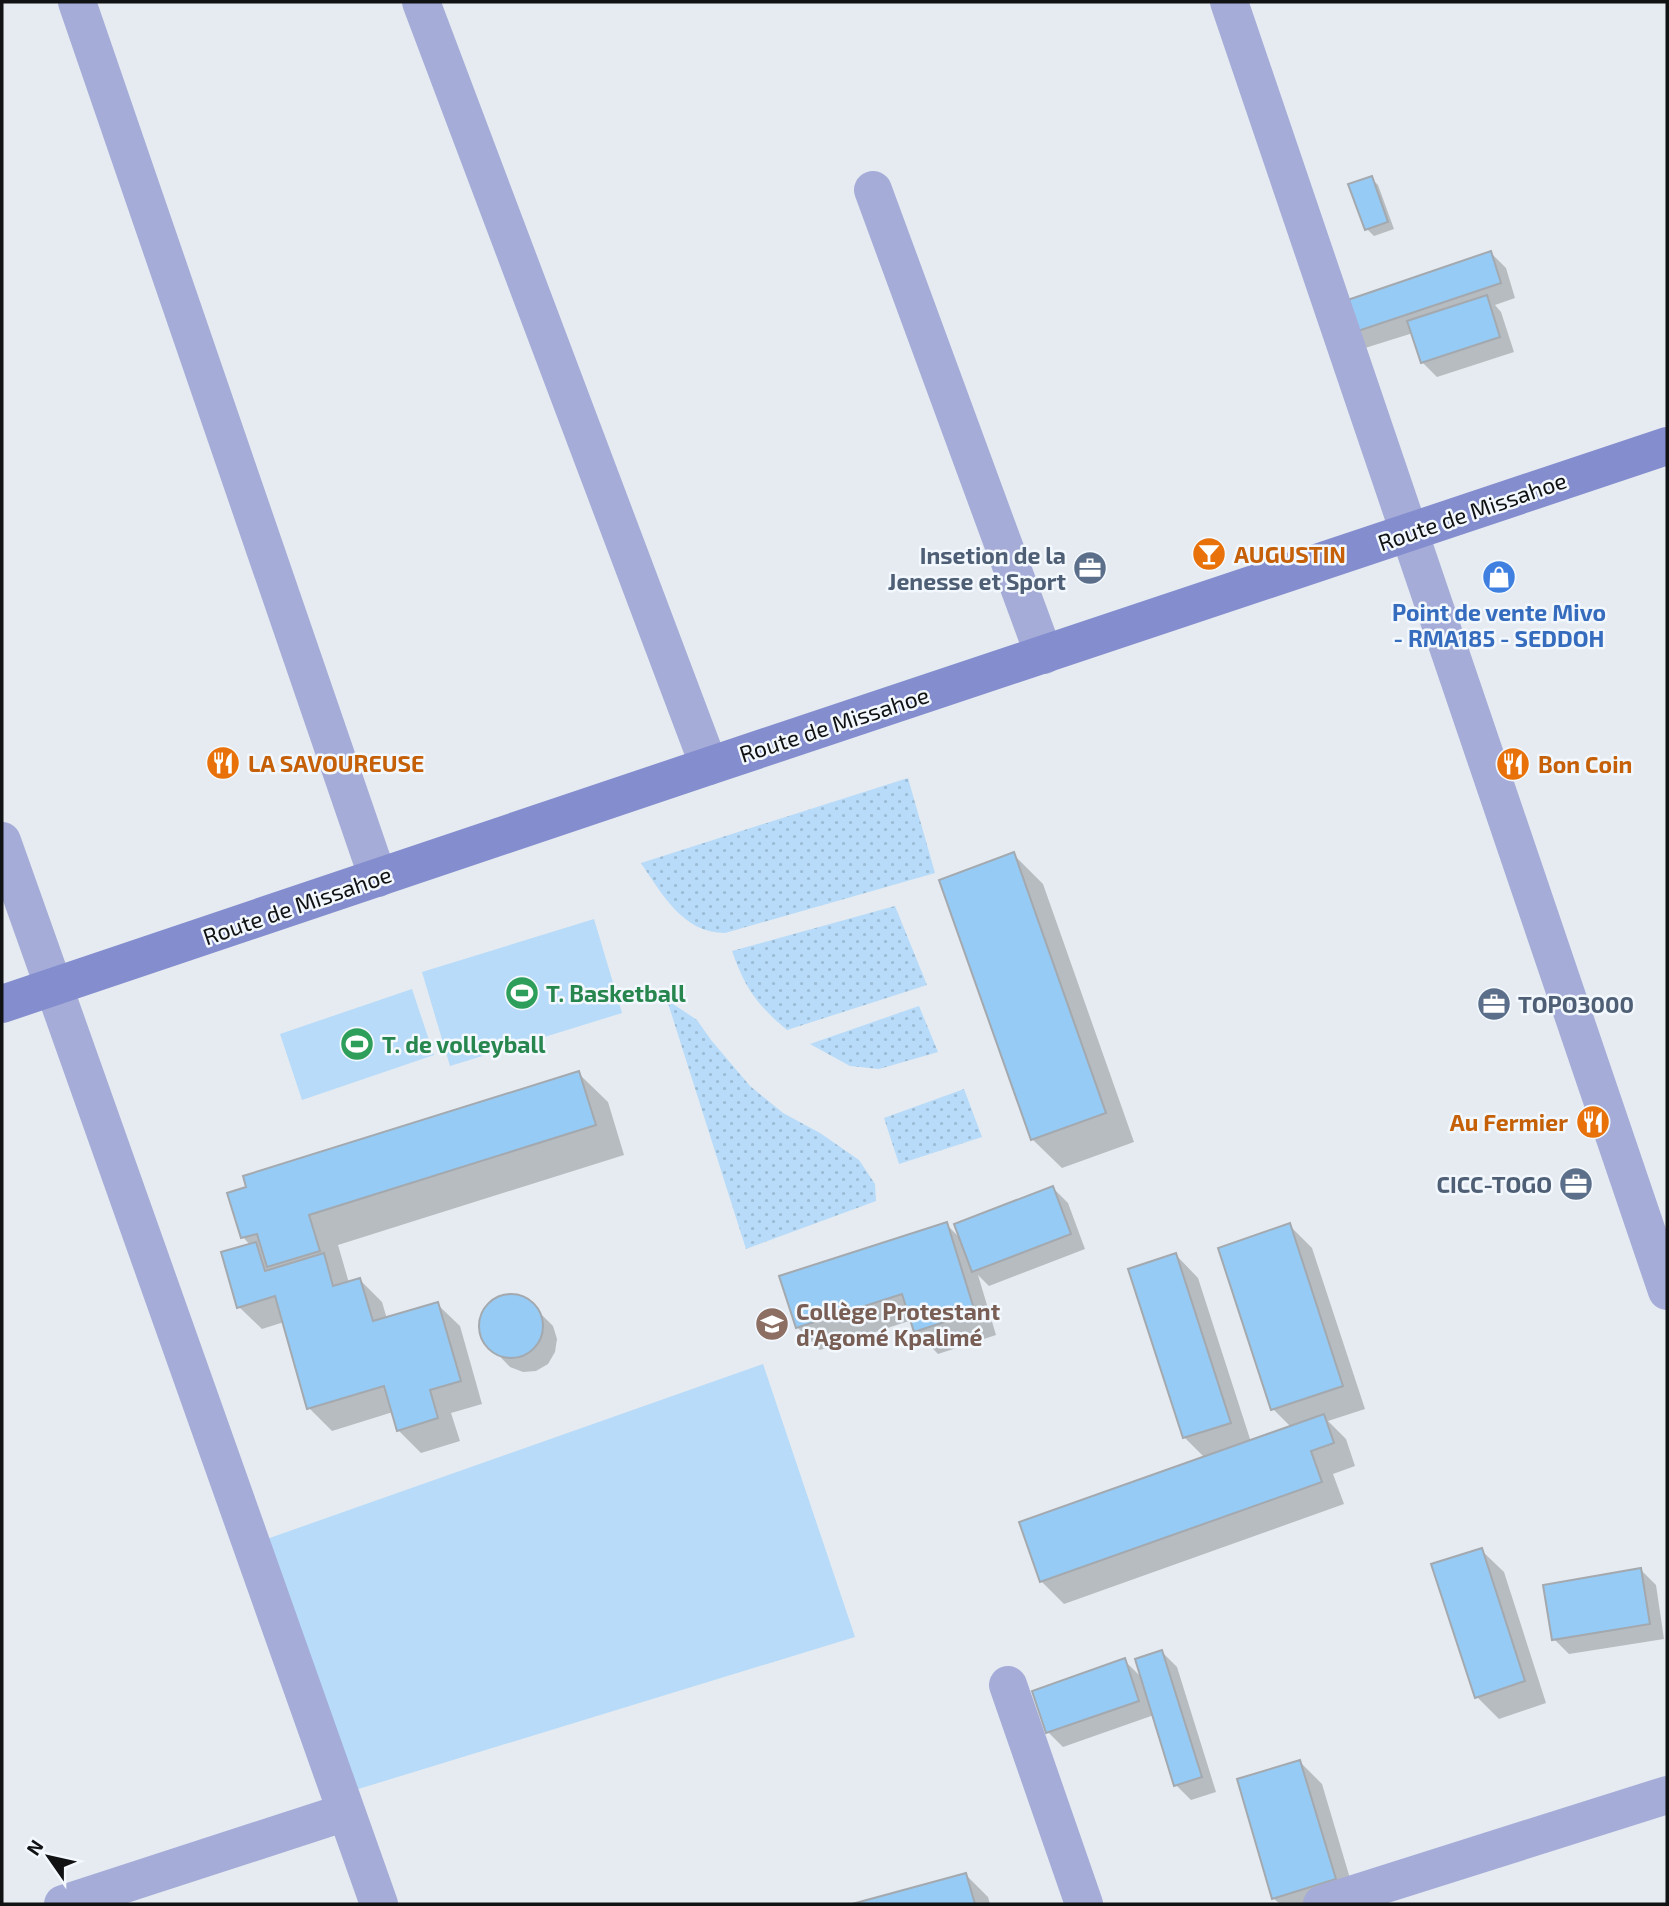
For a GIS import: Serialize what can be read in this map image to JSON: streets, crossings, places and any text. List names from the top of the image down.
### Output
{
  "streets": {
    "main road": ["Route de Missahoe"]
  },
  "places": {
    "bar": ["AUGUSTIN"],
    "office": ["Insetion de la Jenesse et Sport", "TOPO3000", "CICC-TOGO"],
    "shop": ["Point de vente Mivo - RMA185 - SEDDOH"],
    "restaurant": ["LA SAVOUREUSE", "Bon Coin", "Au Fermier"],
    "sports": ["T. Basketball", "T. de volleyball"],
    "school or university": ["Collège Protestant d'Agomé Kpalimé"]
  },
  "north": "top left"
}
